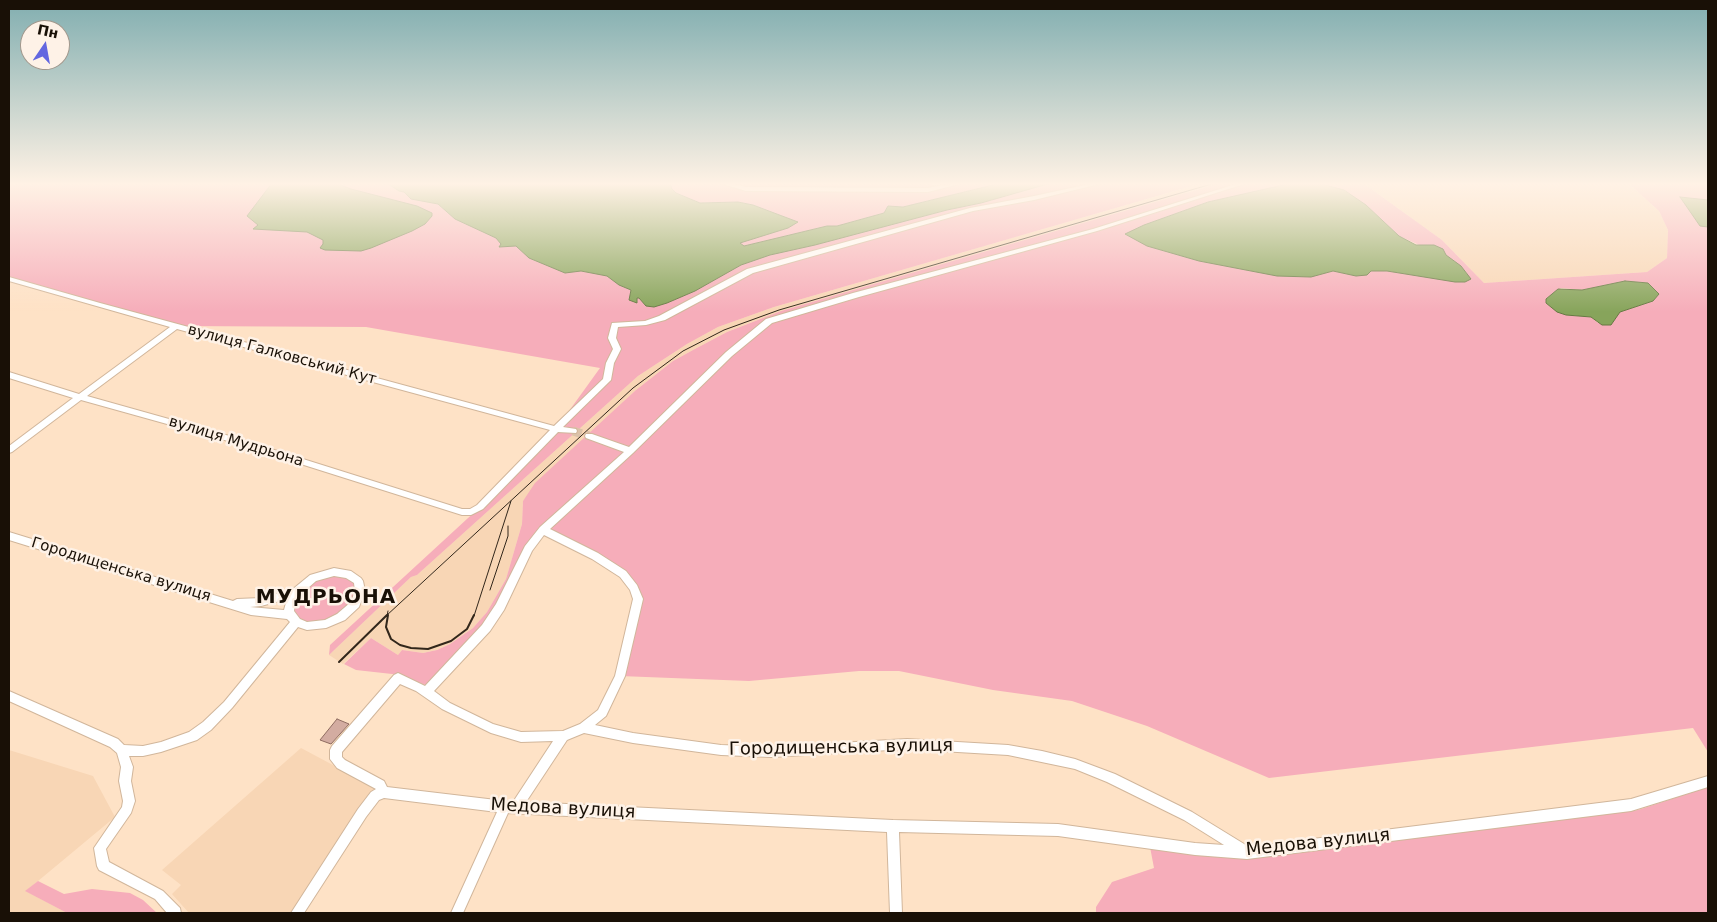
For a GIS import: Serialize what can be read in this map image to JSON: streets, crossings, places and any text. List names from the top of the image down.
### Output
{
  "streets": {
    "street": [
      "вулиця Галковський Кут",
      "вулиця Мудрьона",
      "Городищенська вулиця",
      "Медова вулиця"
    ]
  },
  "crossings": [
    ["вулиця Галковський Кут", "вулиця Мудрьона"],
    ["Городищенська вулиця", "Медова вулиця"]
  ],
  "districts": ["МУДРЬОНА"],
  "north": "top"
}
